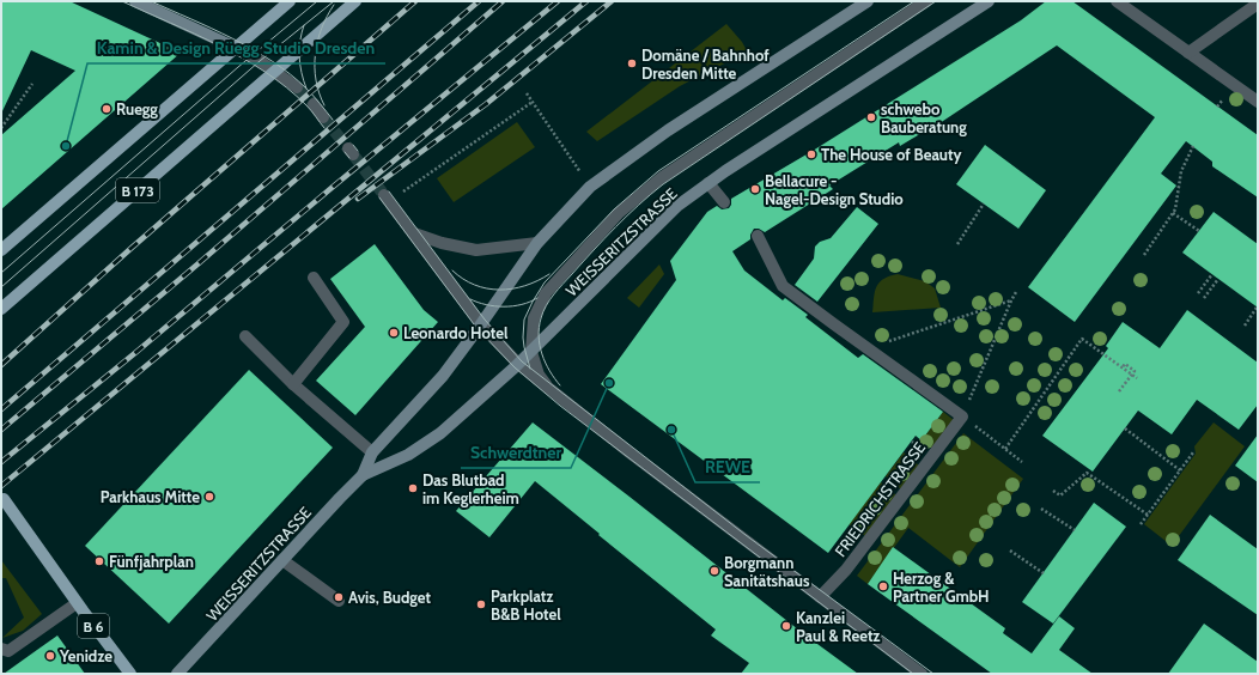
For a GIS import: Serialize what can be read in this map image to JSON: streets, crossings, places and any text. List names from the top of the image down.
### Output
{
  "streets": {
    "main road": ["B 173", "WEISSERITZSTRASSE", "B 6"],
    "street": ["FRIEDRICHSTRASSE"]
  },
  "places": [
    "Domäne / Bahnhof Dresden Mitte",
    "Ruegg",
    "schwebo Bauberatung",
    "Kamin & Design Rüegg Studio Dresden",
    "The House of Beauty",
    "Bellacure - Nagel-Design Studio",
    "Leonardo Hotel",
    "Schwerdtner",
    "REWE",
    "Das Blutbad im Keglerheim",
    "Parkhaus Mitte",
    "Fünfjahrplan",
    "Borgmann Sanitätshaus",
    "Herzog & Partner GmbH",
    "Avis, Budget",
    "Parkplatz B&B Hotel",
    "Kanzlei Paul & Reetz",
    "Yenidze"
  ]
}
